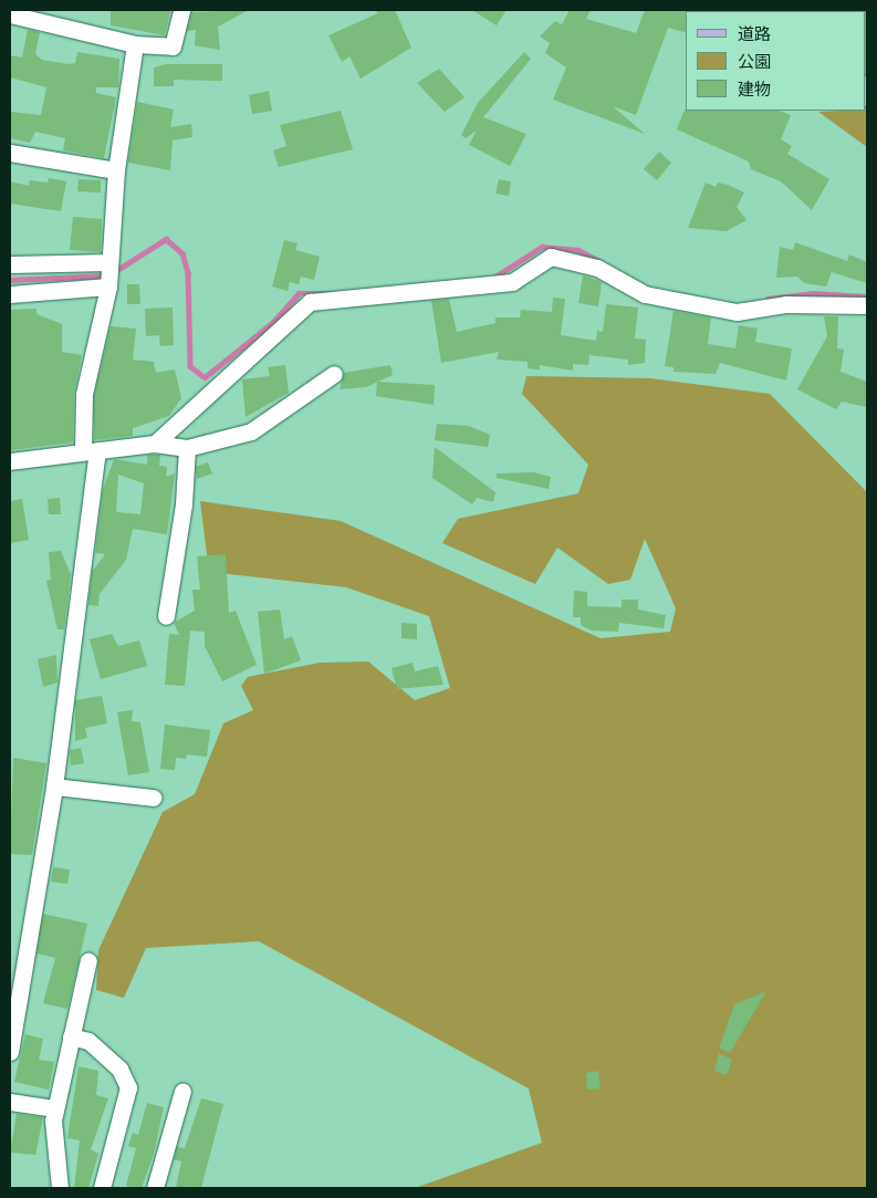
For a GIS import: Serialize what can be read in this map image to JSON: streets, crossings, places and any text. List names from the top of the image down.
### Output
{
  "legend": ["道路", "公園", "建物"]
}
